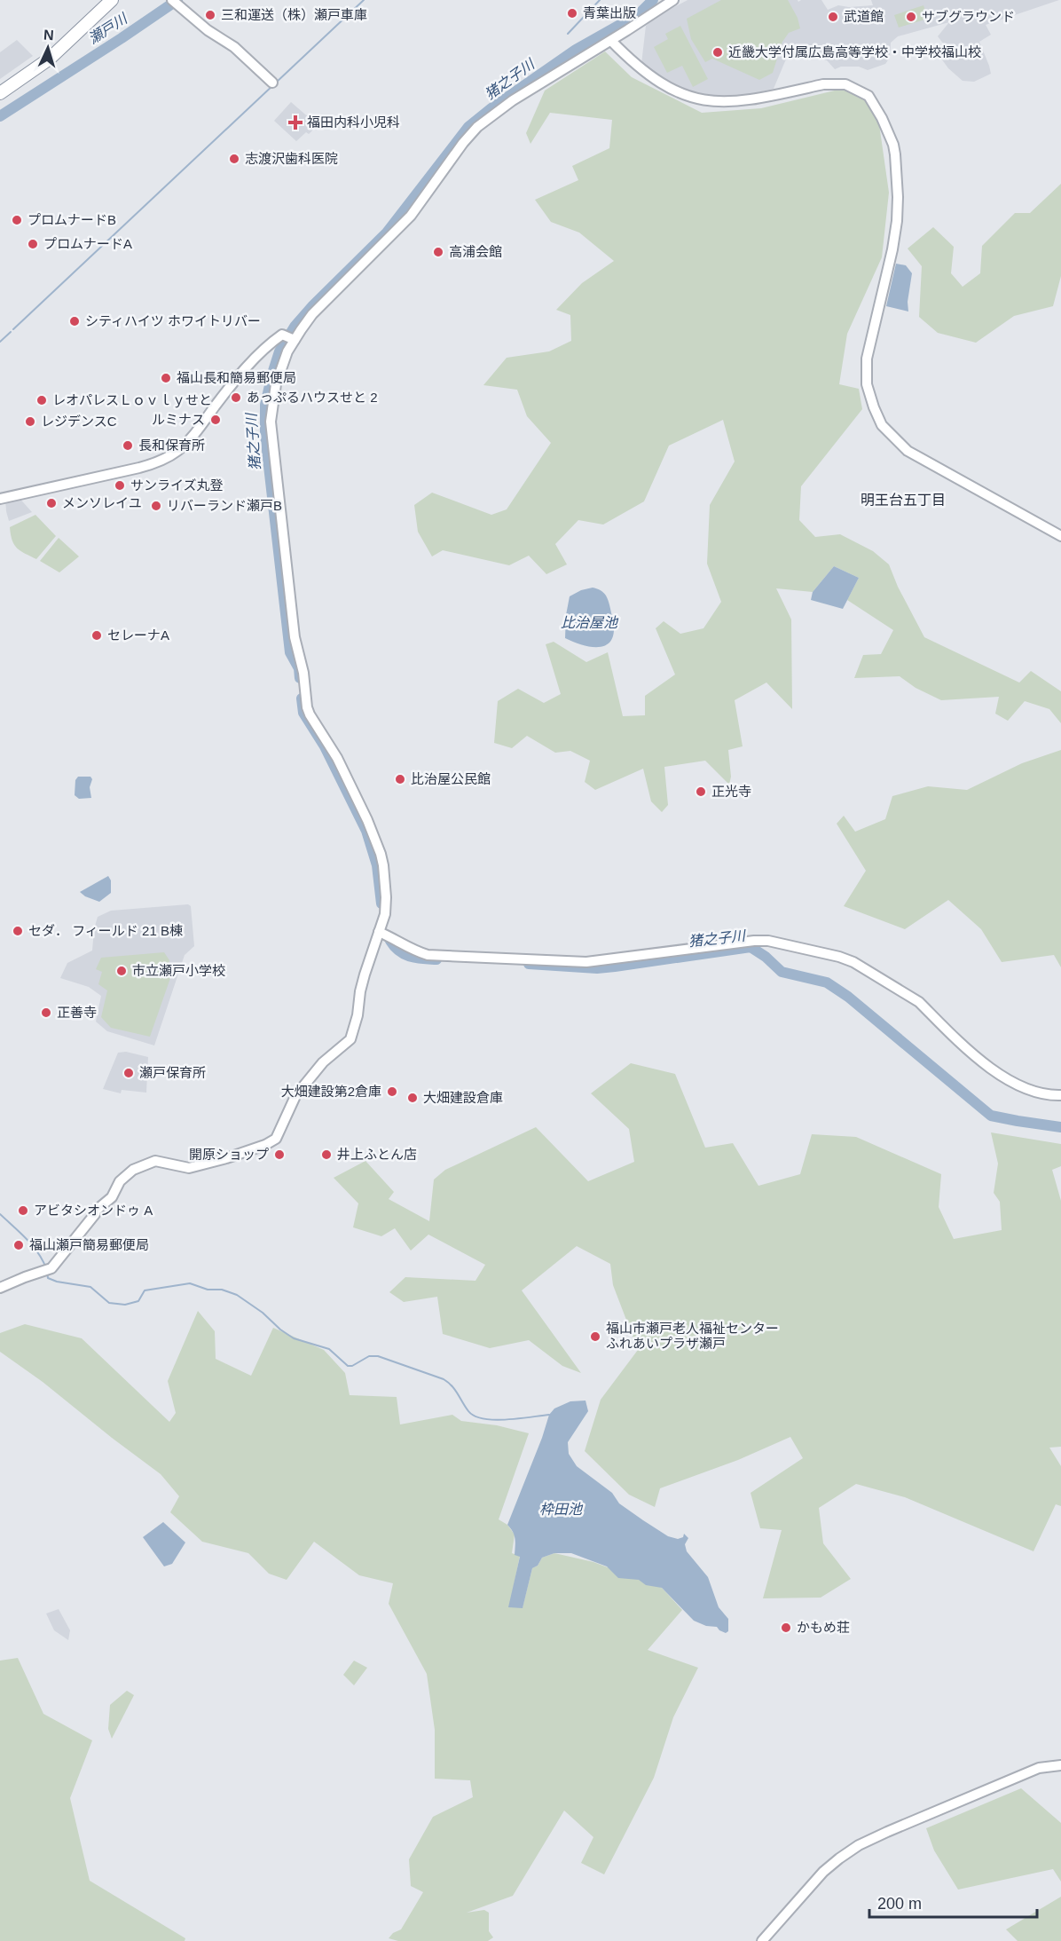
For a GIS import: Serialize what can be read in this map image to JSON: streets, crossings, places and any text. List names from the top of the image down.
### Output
{
  "districts": ["明王台五丁目"],
  "water": [
    "瀬戸川",
    "猪之子川",
    "比治屋池",
    "枠田池"
  ],
  "places": {
    "other": [
      "青葉出版",
      "三和運送（株）瀬戸車庫",
      "武道館",
      "サブグラウンド",
      "近畿大学付属広島高等学校・中学校福山校",
      "志渡沢歯科医院",
      "プロムナードB",
      "プロムナードA",
      "高浦会館",
      "シティハイツ ホワイトリバー",
      "福山長和簡易郵便局",
      "あっぷるハウスせと 2",
      "レオパレスＬｏｖｌｙせと",
      "ルミナス",
      "レジデンスC",
      "長和保育所",
      "サンライズ丸登",
      "メンソレイユ",
      "リバーランド瀬戸B",
      "セレーナA",
      "比治屋公民館",
      "正光寺",
      "セダ． フィールド 21 B棟",
      "市立瀬戸小学校",
      "正善寺",
      "瀬戸保育所",
      "大畑建設第2倉庫",
      "大畑建設倉庫",
      "開原ショップ",
      "井上ふとん店",
      "アビタシオンドゥ A",
      "福山瀬戸簡易郵便局",
      "福山市瀬戸老人福祉センター ふれあいプラザ瀬戸",
      "かもめ荘"
    ],
    "health": ["福田内科小児科"]
  },
  "scale_bar": "200 m",
  "north": "top"
}
